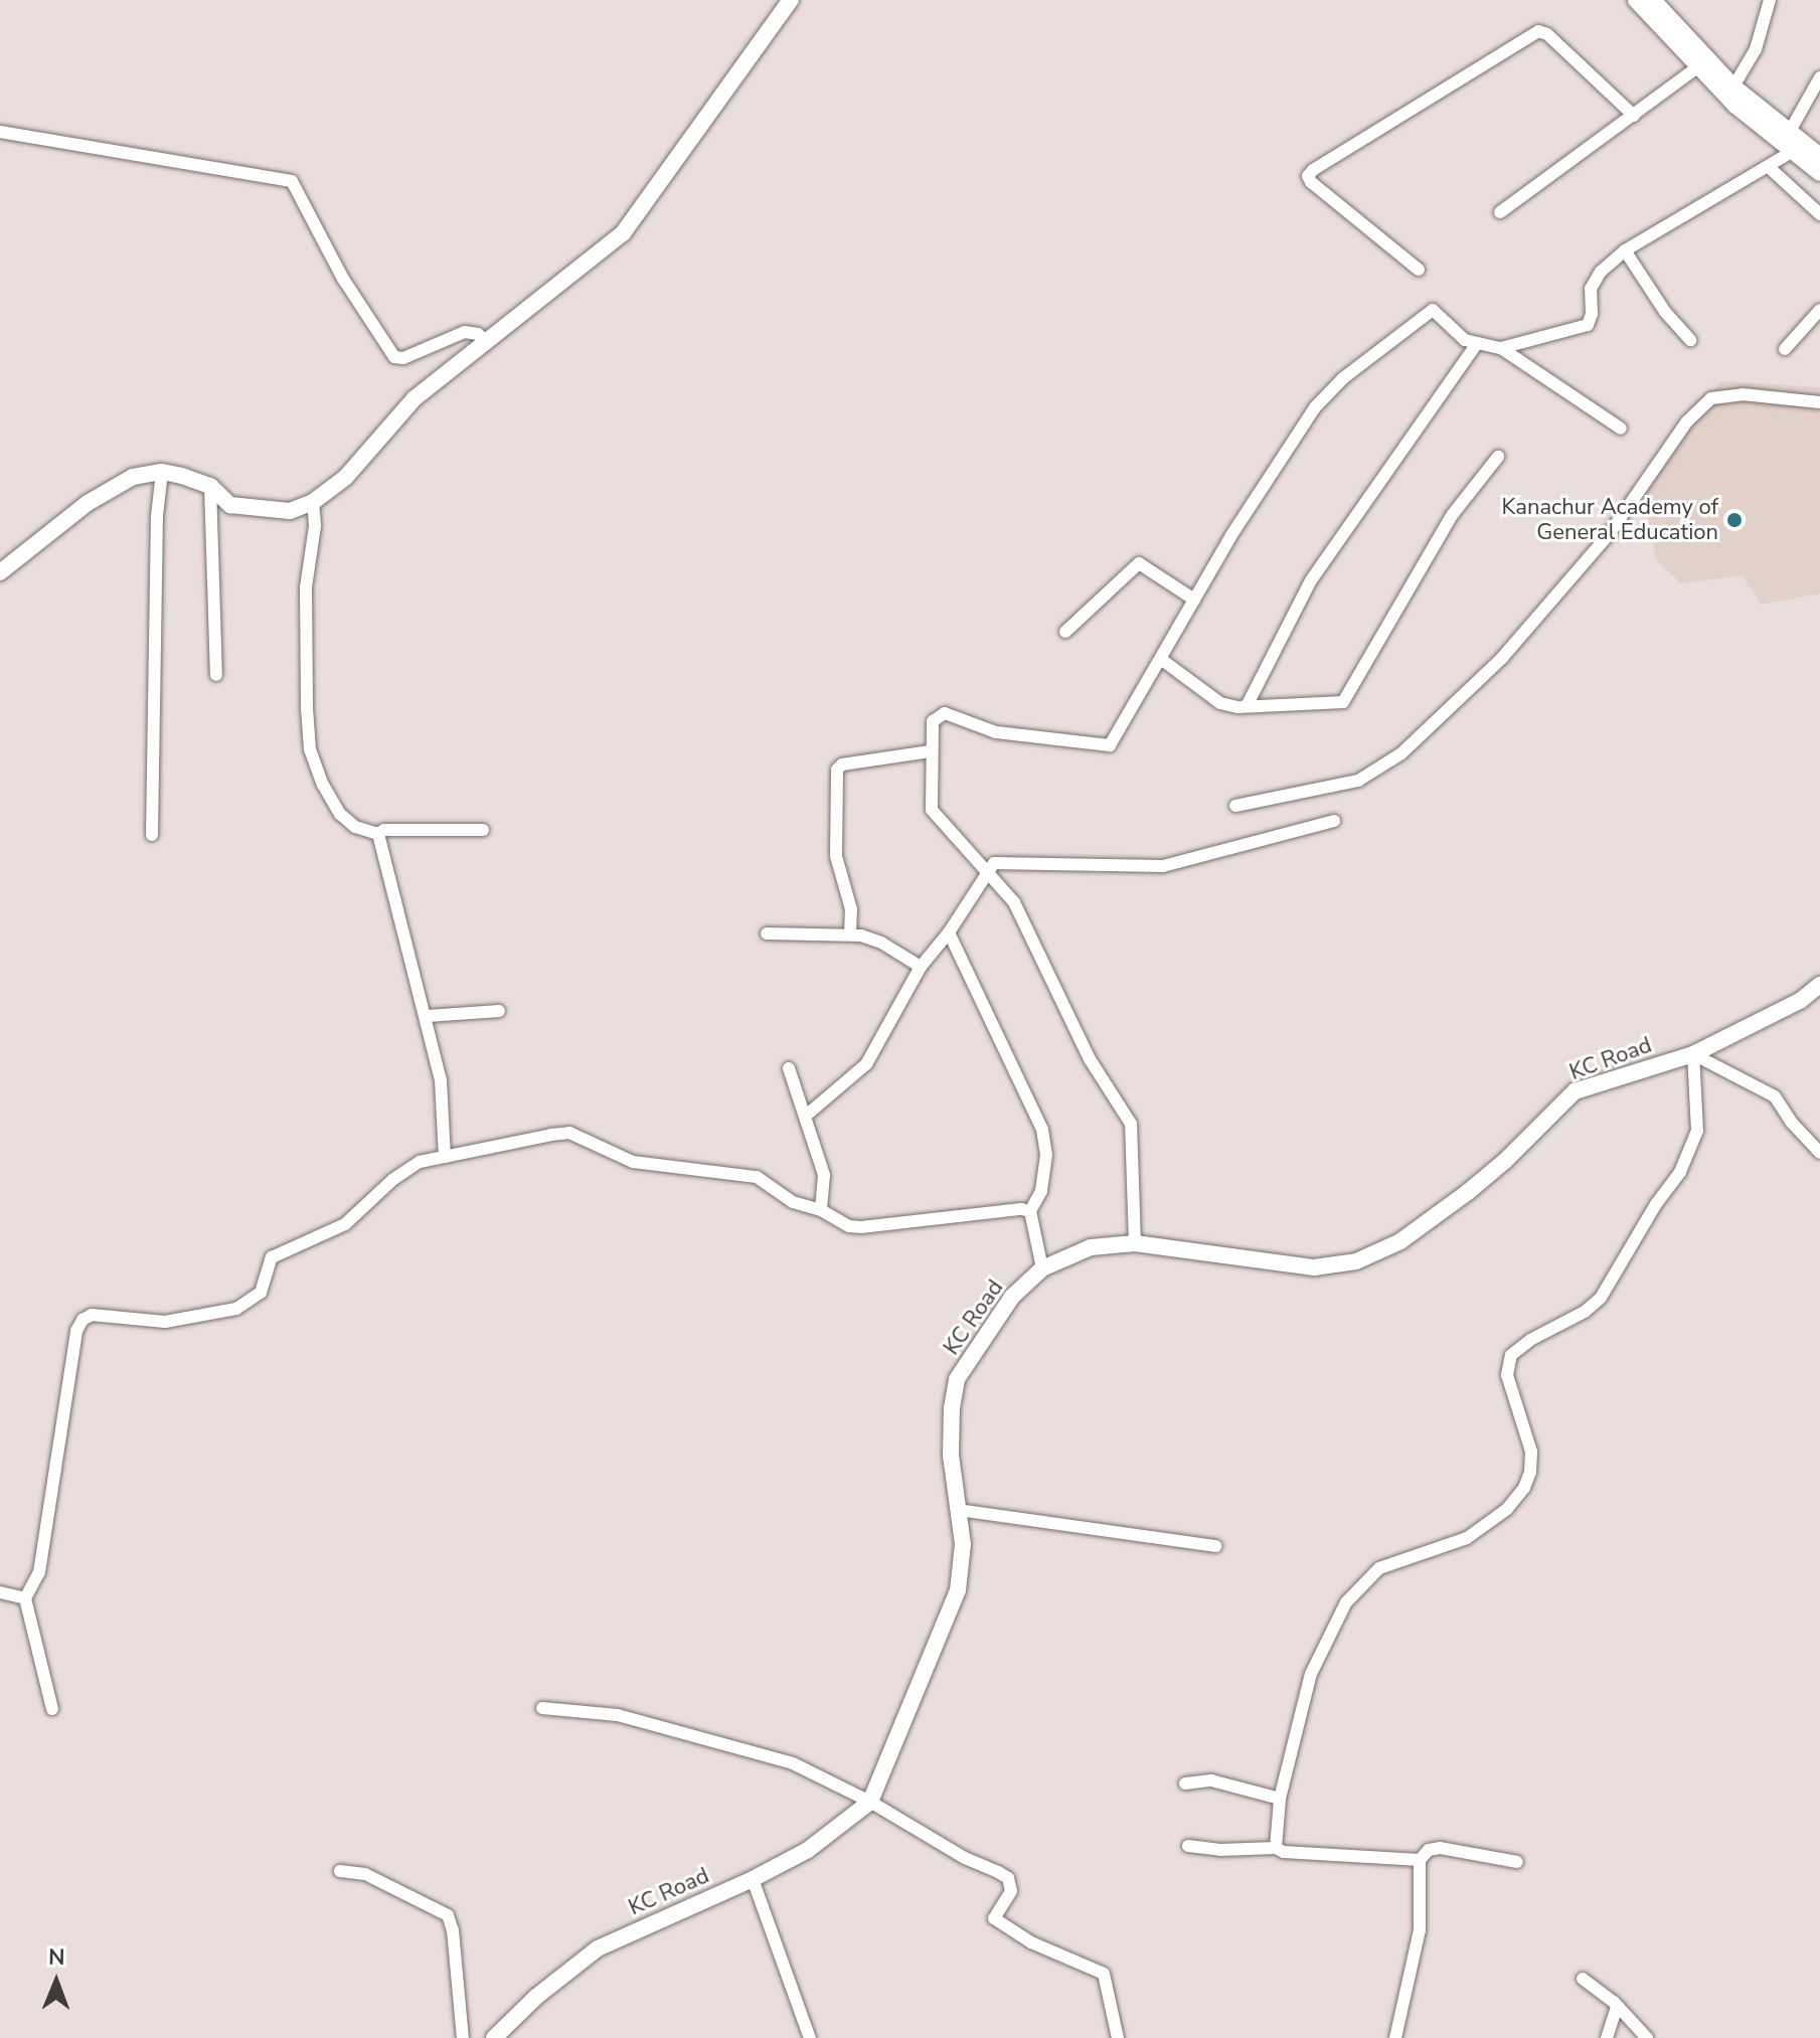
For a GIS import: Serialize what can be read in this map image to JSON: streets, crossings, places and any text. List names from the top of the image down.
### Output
{
  "streets": {
    "main road": ["KC Road"]
  },
  "places": ["Kanachur Academy of General Education"],
  "north": "top"
}
